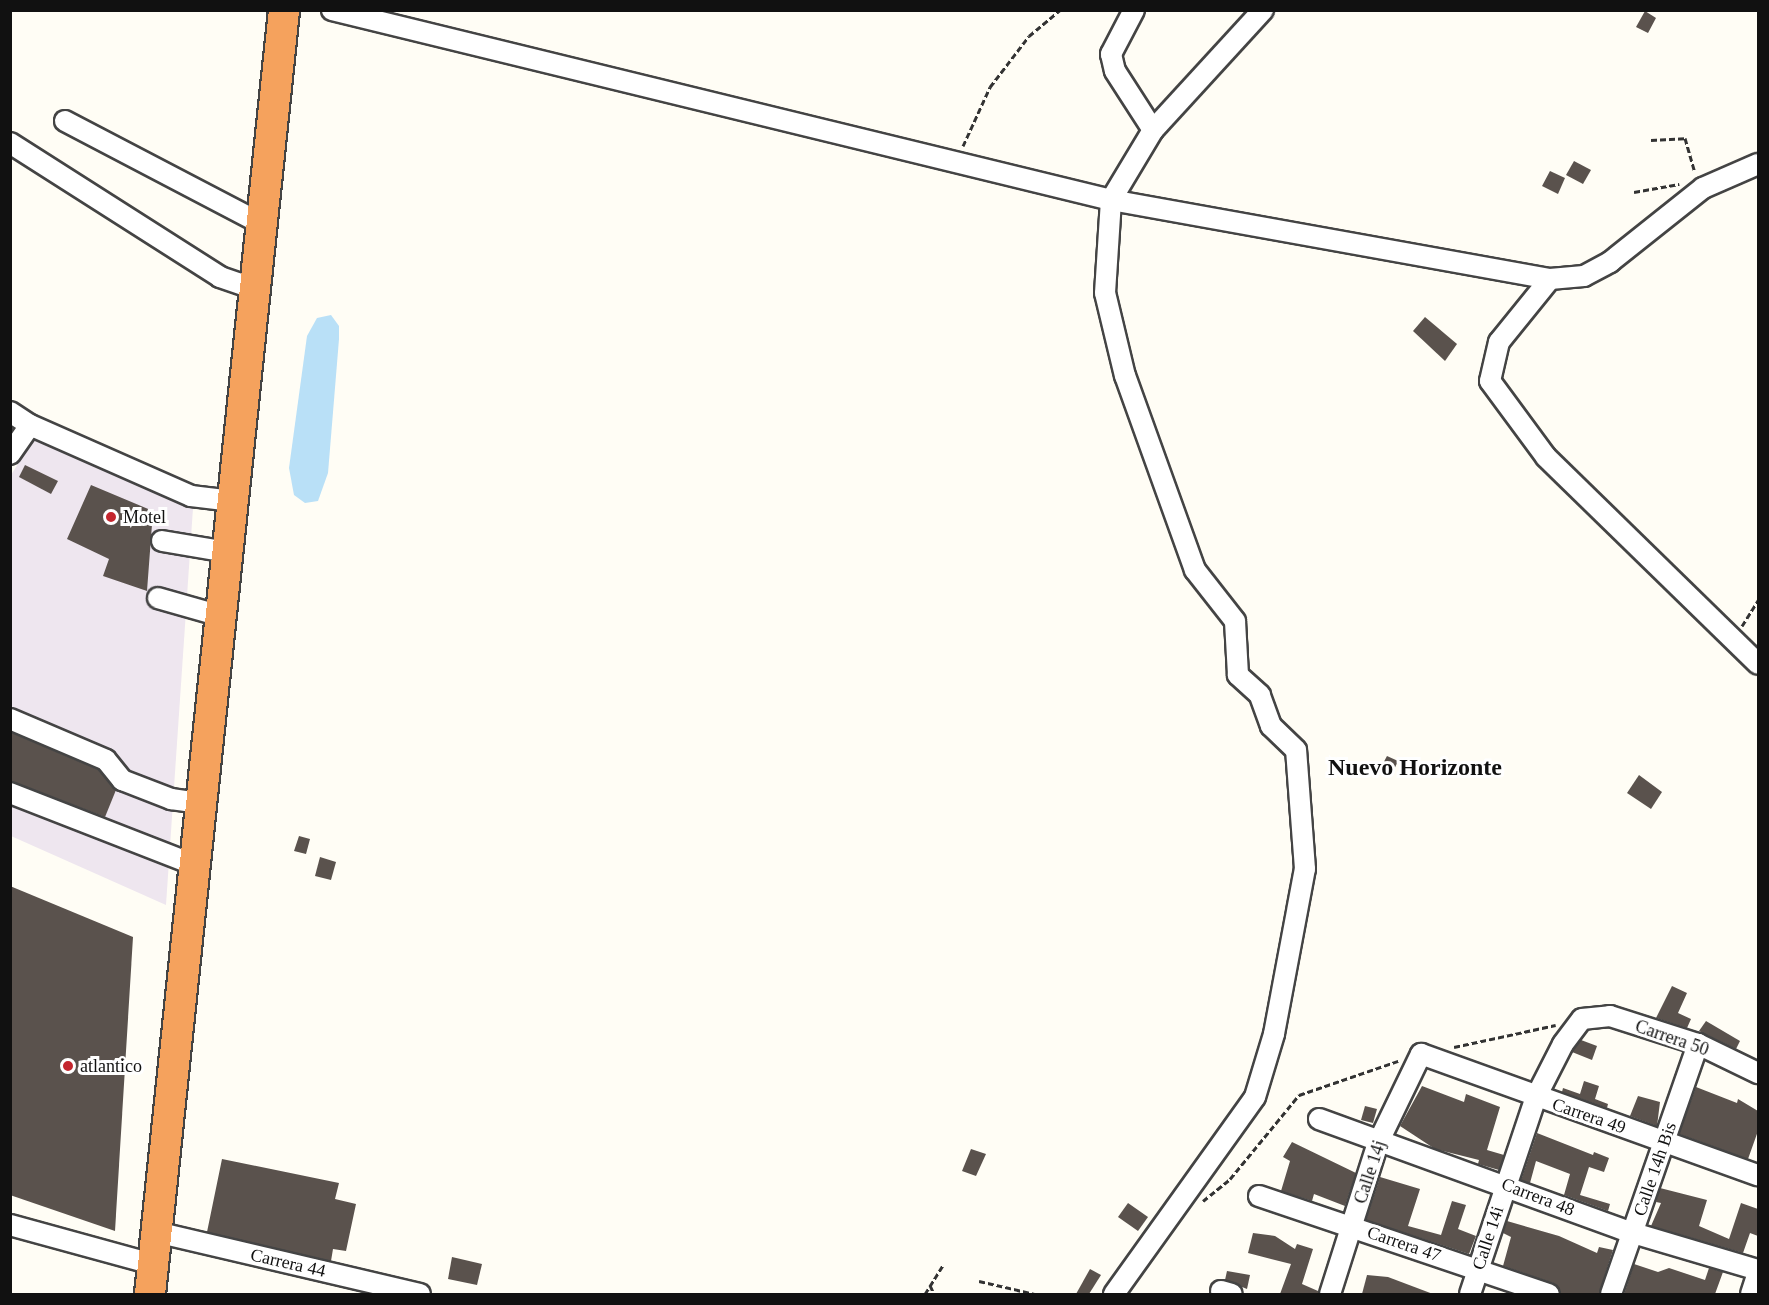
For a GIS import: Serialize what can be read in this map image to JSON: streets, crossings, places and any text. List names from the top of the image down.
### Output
{
  "streets": {
    "street": [
      "Carrera 50",
      "Carrera 49",
      "Calle 14h Bis",
      "Calle 14j",
      "Carrera 48",
      "Calle 14i",
      "Carrera 47",
      "Carrera 44"
    ]
  },
  "crossings": [
    ["Carrera 50", "Calle 14h Bis"],
    ["Carrera 50", "Calle 14i"],
    ["Carrera 49", "Calle 14h Bis"],
    ["Carrera 49", "Calle 14j"],
    ["Carrera 49", "Calle 14i"],
    ["Calle 14h Bis", "Carrera 48"],
    ["Calle 14j", "Carrera 48"],
    ["Calle 14j", "Carrera 47"],
    ["Carrera 48", "Calle 14i"],
    ["Calle 14i", "Carrera 47"]
  ],
  "districts": ["Nuevo Horizonte"],
  "places": ["Motel", "atlantico"]
}
